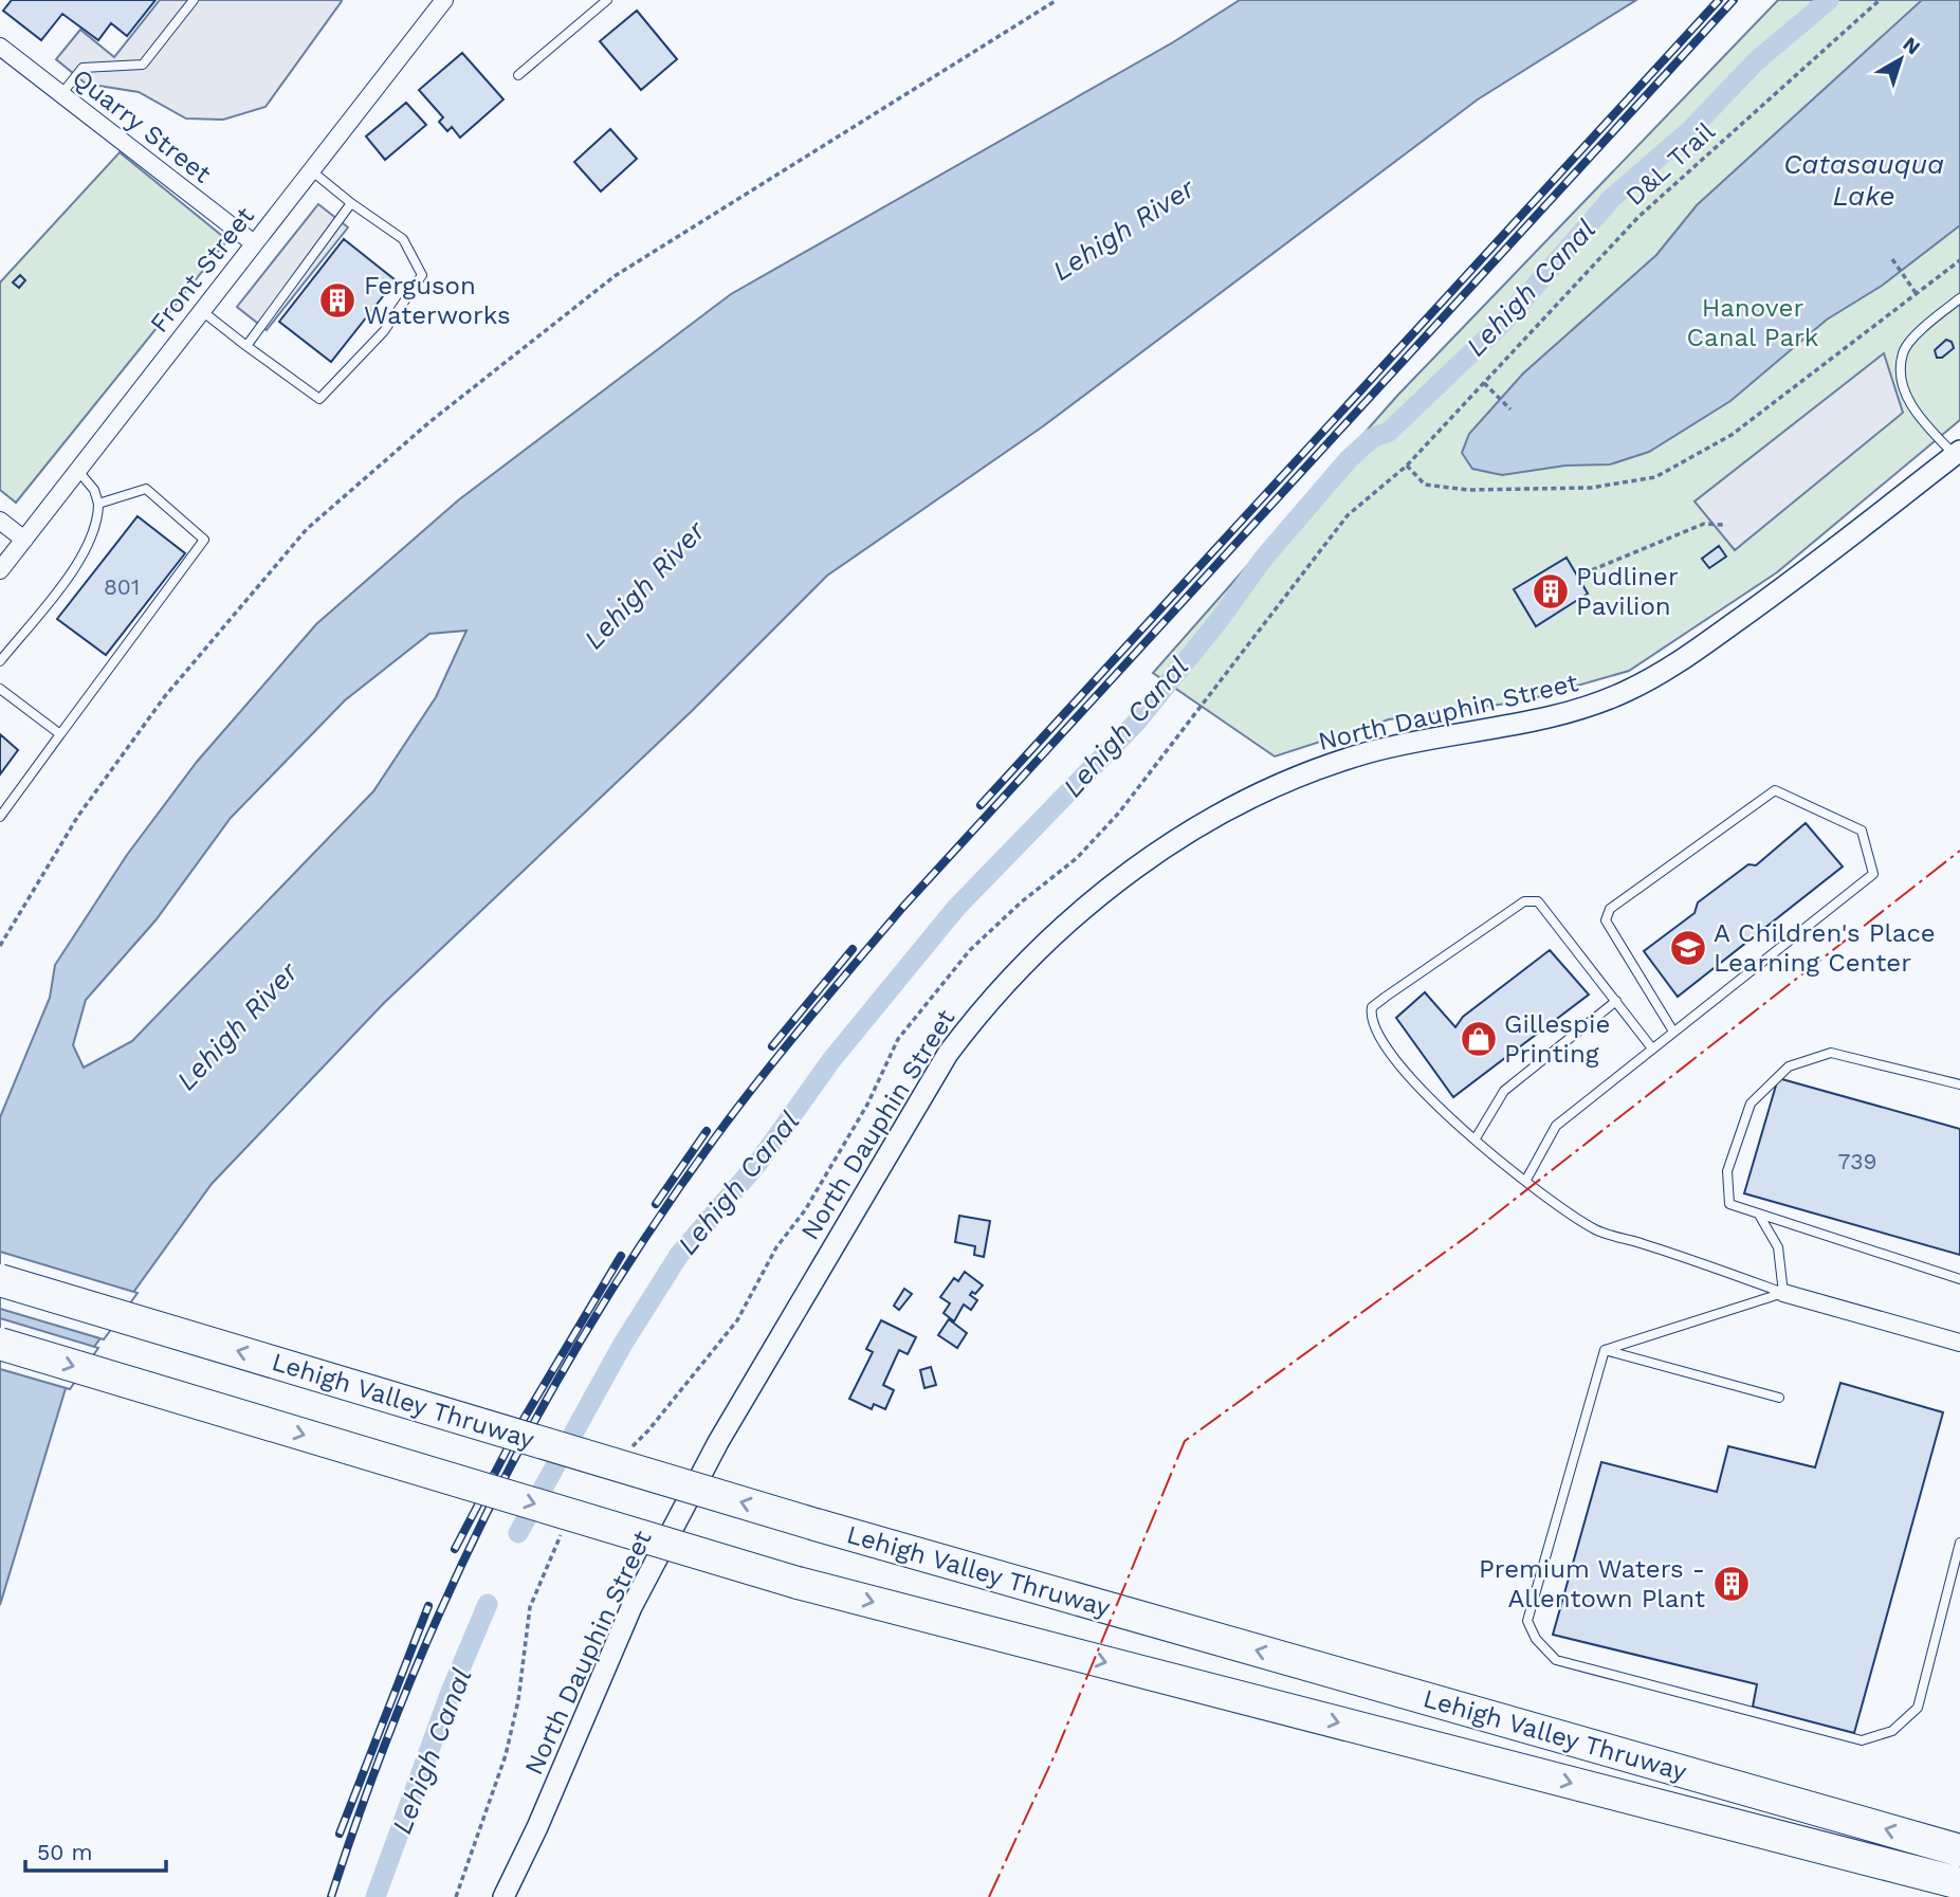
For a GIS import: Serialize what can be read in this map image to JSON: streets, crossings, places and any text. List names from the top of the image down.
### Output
{
  "streets": {
    "highway": ["Lehigh Valley Thruway"],
    "street": ["Quarry Street", "Front Street", "North Dauphin Street"],
    "path": ["D&L Trail"]
  },
  "crossings": [
    ["Quarry Street", "Front Street"]
  ],
  "water": ["Catasauqua Lake", "Lehigh River", "Lehigh Canal"],
  "parks": ["Hanover Canal Park"],
  "places": {
    "building": ["Ferguson Waterworks", "Pudliner Pavilion", "Premium Waters - Allentown Plant"],
    "school or university": ["A Children's Place Learning Center"],
    "shop": ["Gillespie Printing"]
  },
  "house_numbers": ["801", "739"],
  "scale_bar": "50 m",
  "north": "top right"
}
